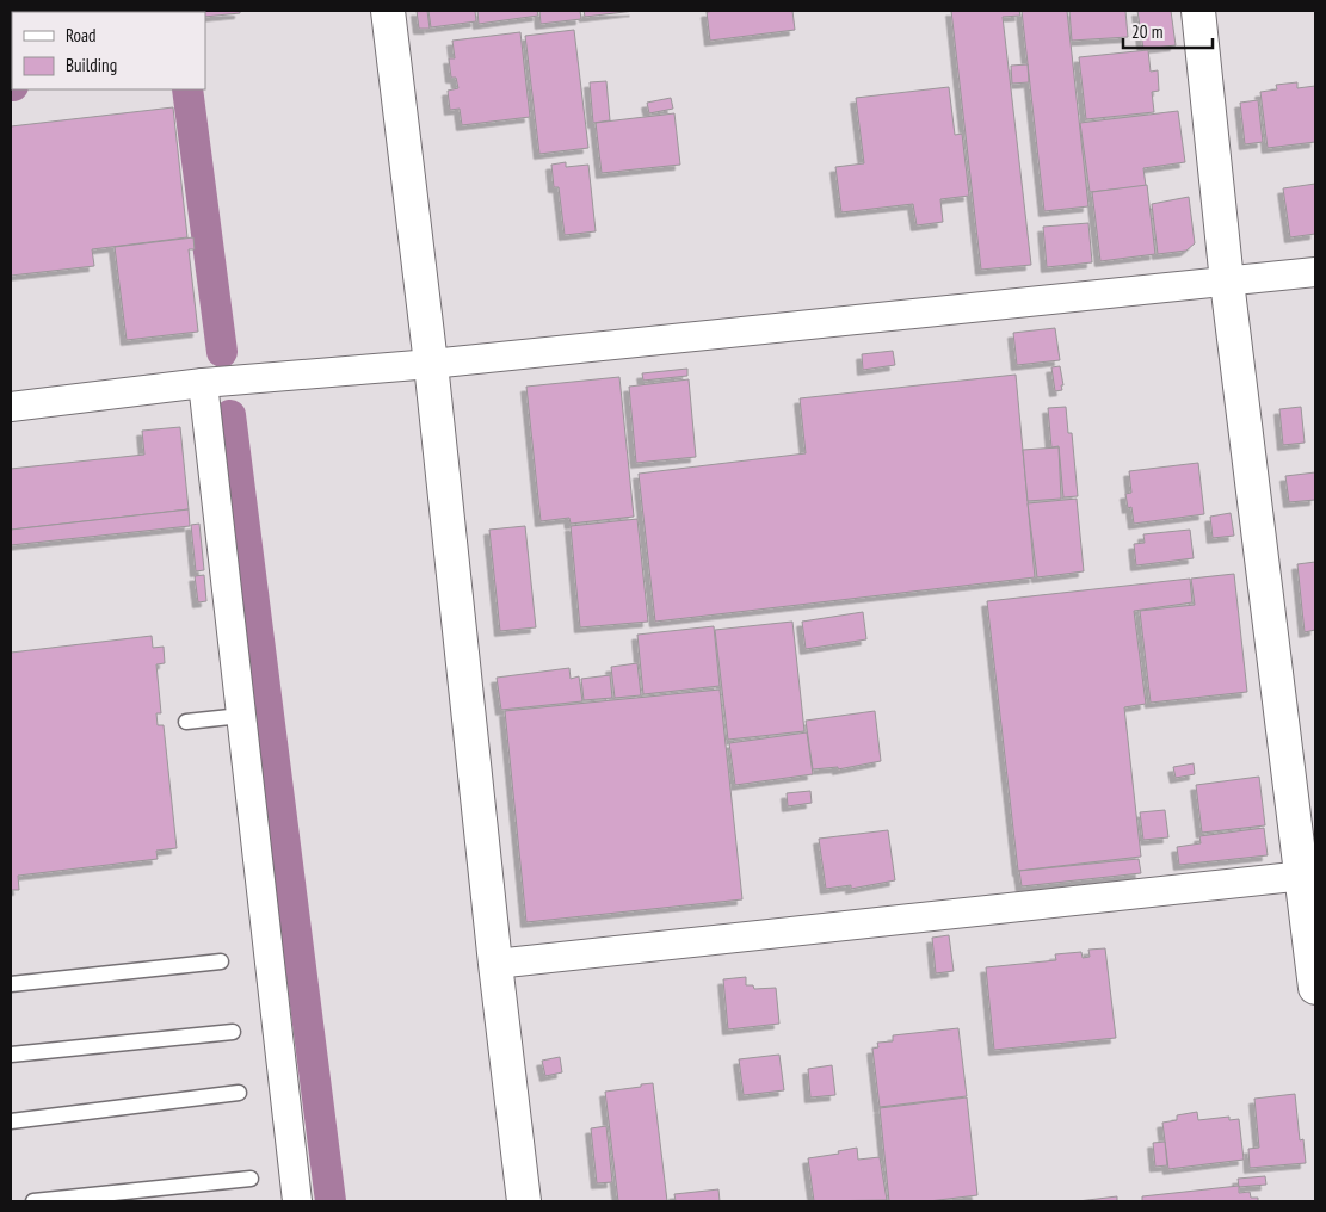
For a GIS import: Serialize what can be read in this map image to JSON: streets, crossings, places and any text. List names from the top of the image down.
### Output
{
  "legend": ["Road", "Building"],
  "scale_bar": "20 m"
}
